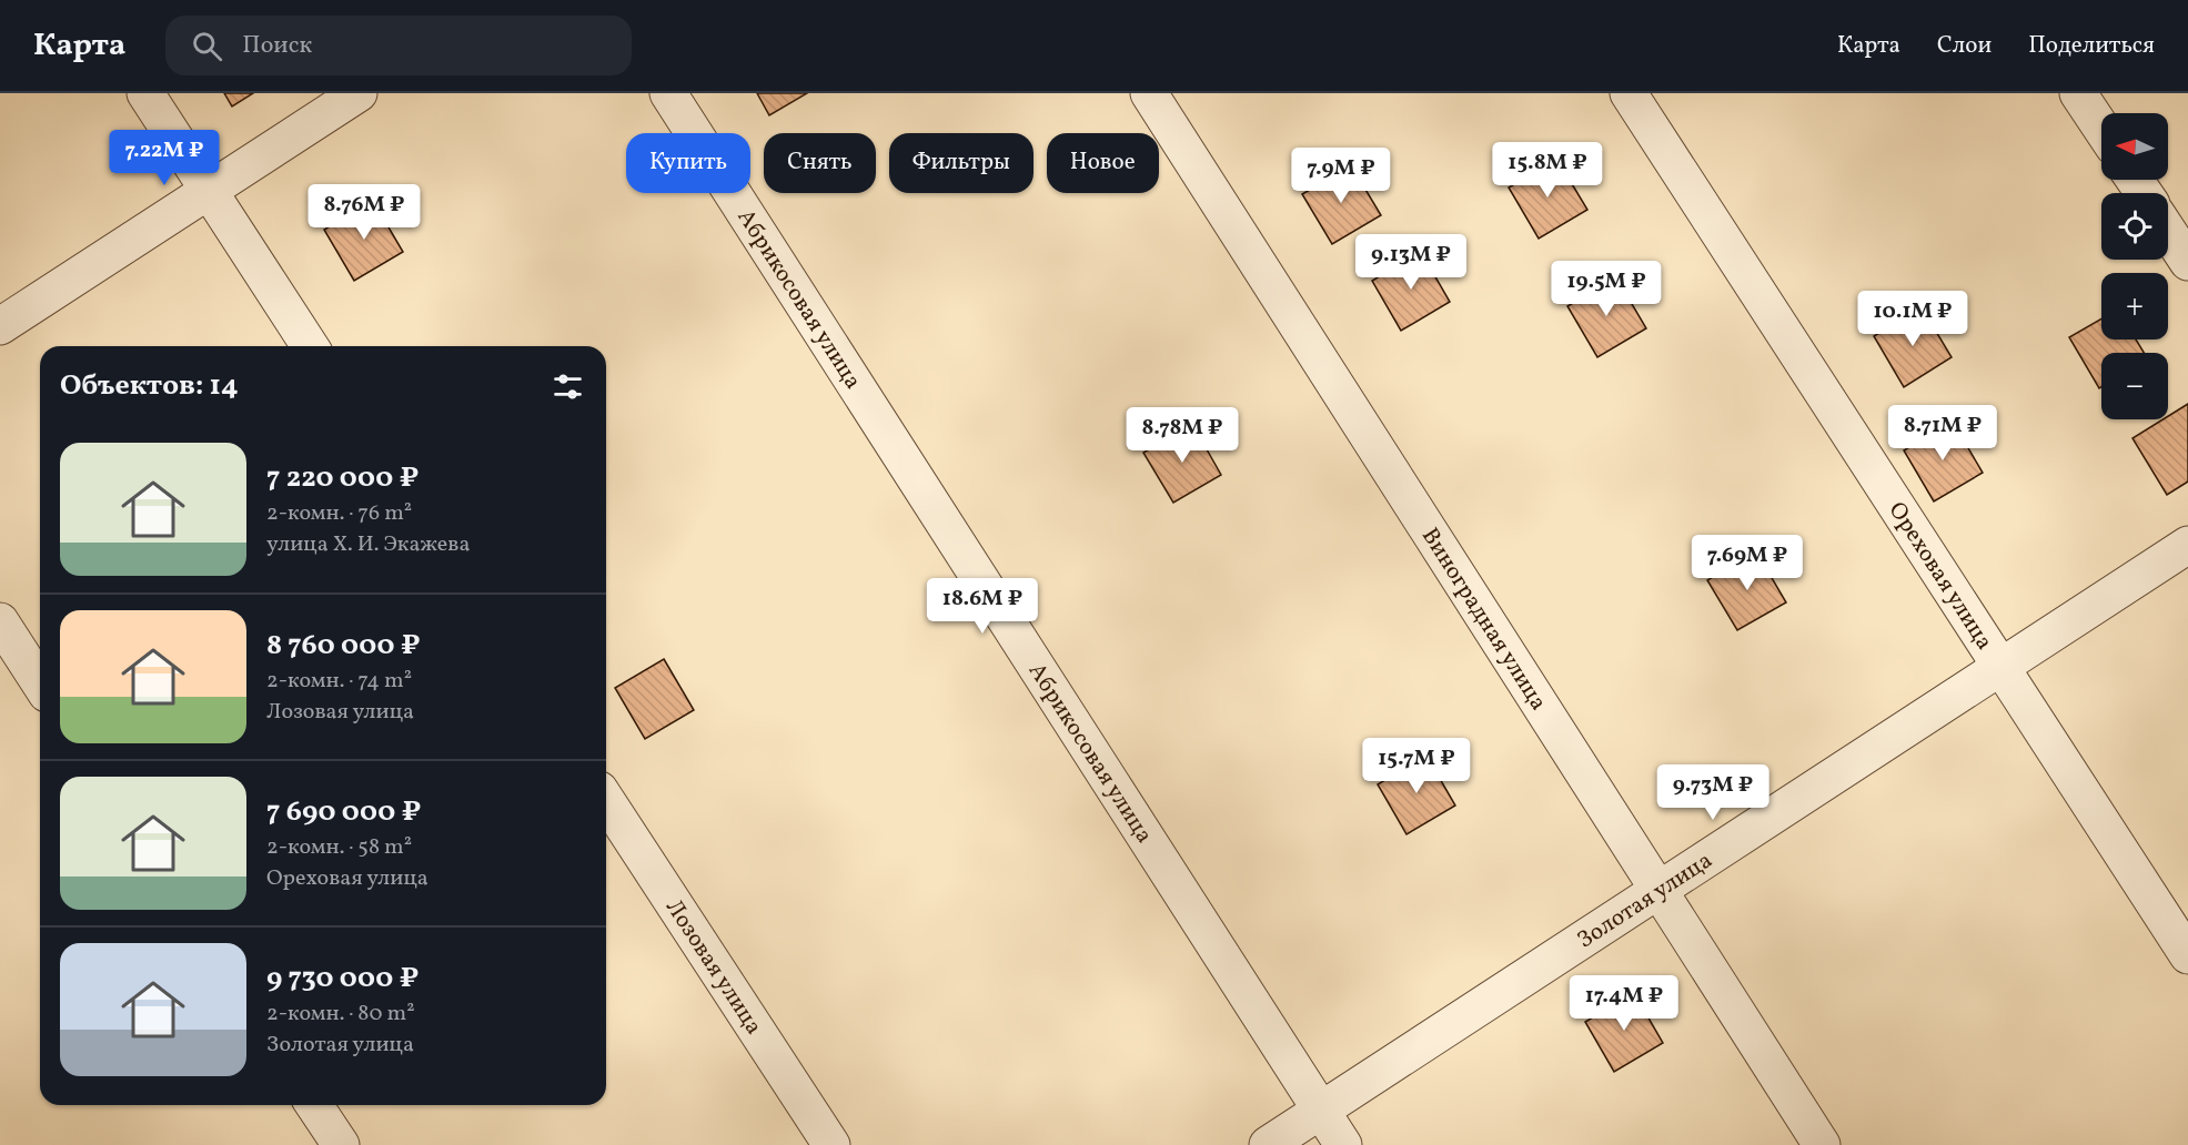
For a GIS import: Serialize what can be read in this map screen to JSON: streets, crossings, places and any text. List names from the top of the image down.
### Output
{
  "streets": {
    "street": [
      "Абрикосовая улица",
      "Ореховая улица",
      "Виноградная улица",
      "Золотая улица",
      "Лозовая улица"
    ]
  },
  "crossings": [
    ["Абрикосовая улица", "Золотая улица"],
    ["Ореховая улица", "Золотая улица"],
    ["Виноградная улица", "Золотая улица"]
  ],
  "north": "left",
  "page": {
    "header": "Карта",
    "search": "Поиск",
    "nav": ["Карта", "Слои", "Поделиться"],
    "map_buttons": ["+", "−"],
    "price": [
      "7.22M ₽",
      "15.8M ₽",
      "7.9M ₽",
      "8.76M ₽",
      "9.13M ₽",
      "19.5M ₽",
      "10.1M ₽",
      "8.71M ₽",
      "8.78M ₽",
      "7.69M ₽",
      "18.6M ₽",
      "15.7M ₽",
      "9.73M ₽",
      "17.4M ₽"
    ],
    "chip": [
      "Купить",
      "Снять",
      "Фильтры",
      "Новое"
    ],
    "heading": "Объектов: 14",
    "list": [
      {
        "name": "7 220 000 ₽",
        "note": "2-комн. · 76 m² · улица Х. И. Экажева"
      },
      {
        "name": "8 760 000 ₽",
        "note": "2-комн. · 74 m² · Лозовая улица"
      },
      {
        "name": "7 690 000 ₽",
        "note": "2-комн. · 58 m² · Ореховая улица"
      },
      {
        "name": "9 730 000 ₽",
        "note": "2-комн. · 80 m² · Золотая улица"
      }
    ]
  }
}
